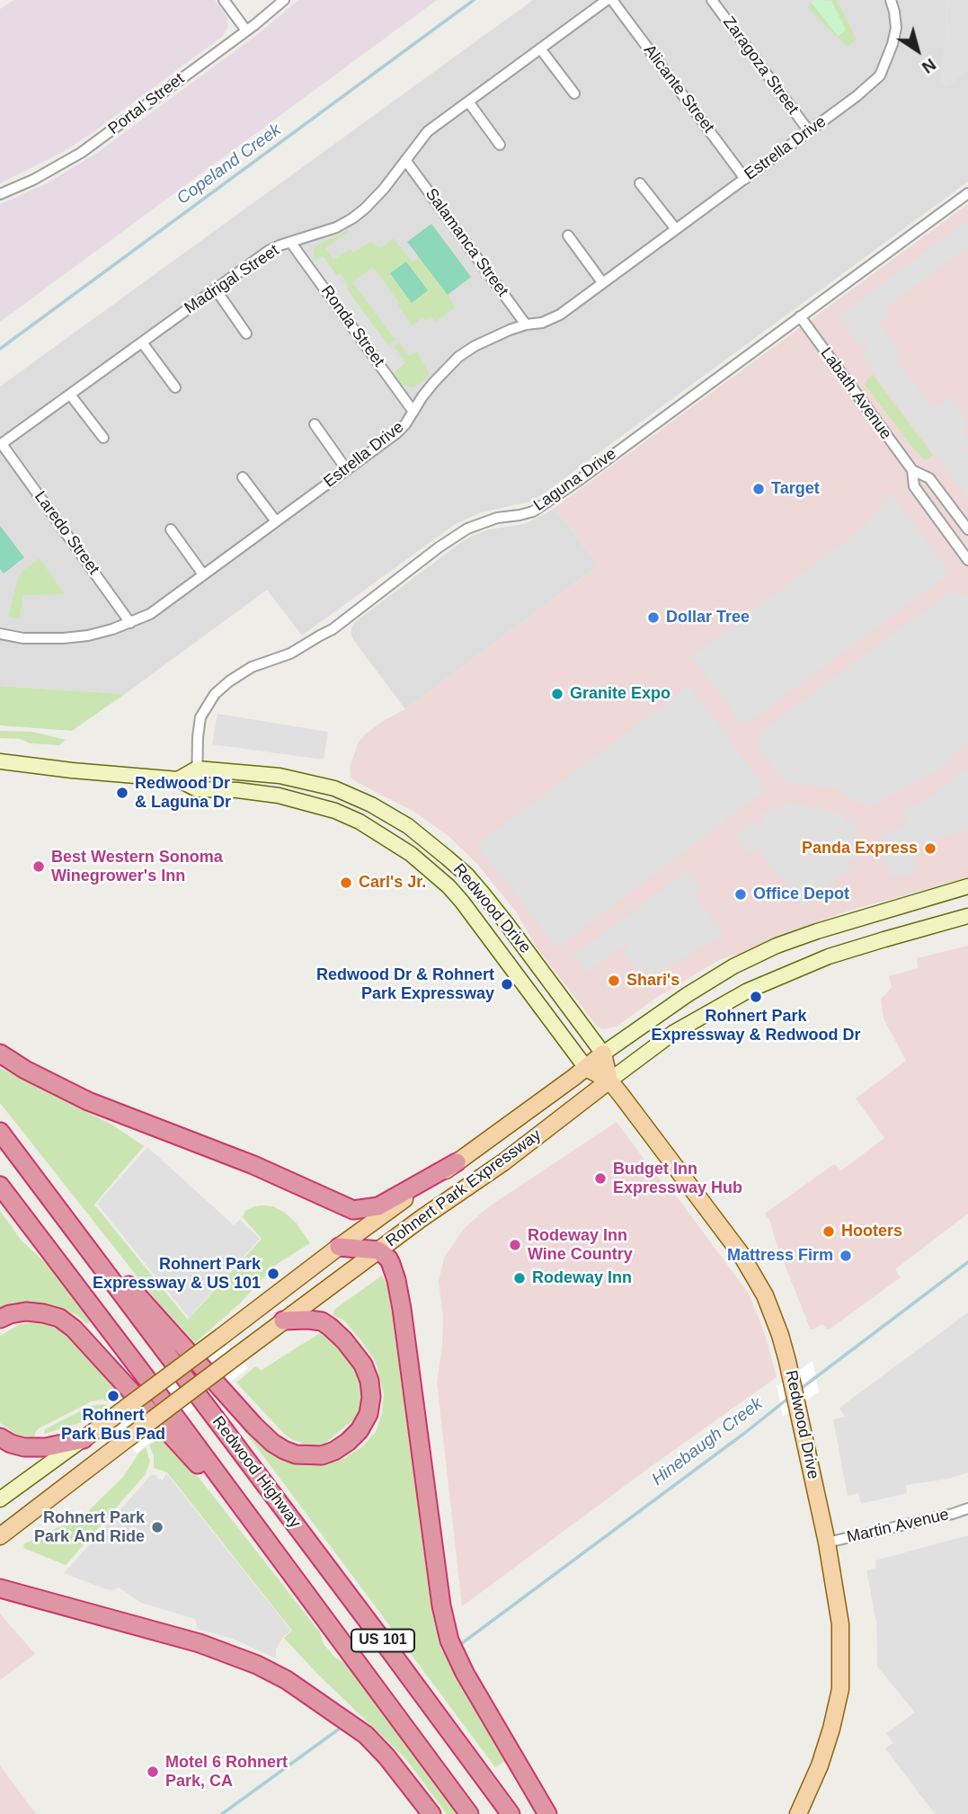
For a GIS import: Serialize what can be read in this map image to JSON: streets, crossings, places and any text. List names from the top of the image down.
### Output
{
  "streets": {
    "highway": ["Redwood Highway", "US 101"],
    "main road": ["Redwood Drive", "Rohnert Park Expressway"],
    "street": [
      "Zaragoza Street",
      "Alicante Street",
      "Portal Street",
      "Estrella Drive",
      "Salamanca Street",
      "Madrigal Street",
      "Ronda Street",
      "Labath Avenue",
      "Laguna Drive",
      "Laredo Street",
      "Martin Avenue"
    ]
  },
  "crossings": [
    ["Zaragoza Street", "Estrella Drive"],
    ["Alicante Street", "Estrella Drive"],
    ["Estrella Drive", "Salamanca Street"],
    ["Estrella Drive", "Ronda Street"],
    ["Estrella Drive", "Laredo Street"],
    ["Salamanca Street", "Madrigal Street"],
    ["Madrigal Street", "Ronda Street"],
    ["Madrigal Street", "Laredo Street"],
    ["Labath Avenue", "Laguna Drive"],
    ["Laguna Drive", "Redwood Drive"],
    ["Redwood Drive", "Rohnert Park Expressway"],
    ["Redwood Drive", "Martin Avenue"]
  ],
  "water": ["Copeland Creek", "Hinebaugh Creek"],
  "places": [
    "Target",
    "Dollar Tree",
    "Granite Expo",
    "Redwood Dr & Laguna Dr",
    "Panda Express",
    "Best Western Sonoma Winegrower's Inn",
    "Carl's Jr.",
    "Office Depot",
    "Shari's",
    "Redwood Dr & Rohnert Park Expressway",
    "Rohnert Park Expressway & Redwood Dr",
    "Budget Inn Expressway Hub",
    "Hooters",
    "Rodeway Inn Wine Country",
    "Mattress Firm",
    "Rohnert Park Expressway & US 101",
    "Rodeway Inn",
    "Rohnert Park Bus Pad",
    "Rohnert Park Park And Ride",
    "Motel 6 Rohnert Park, CA"
  ],
  "north": "bottom right"
}
